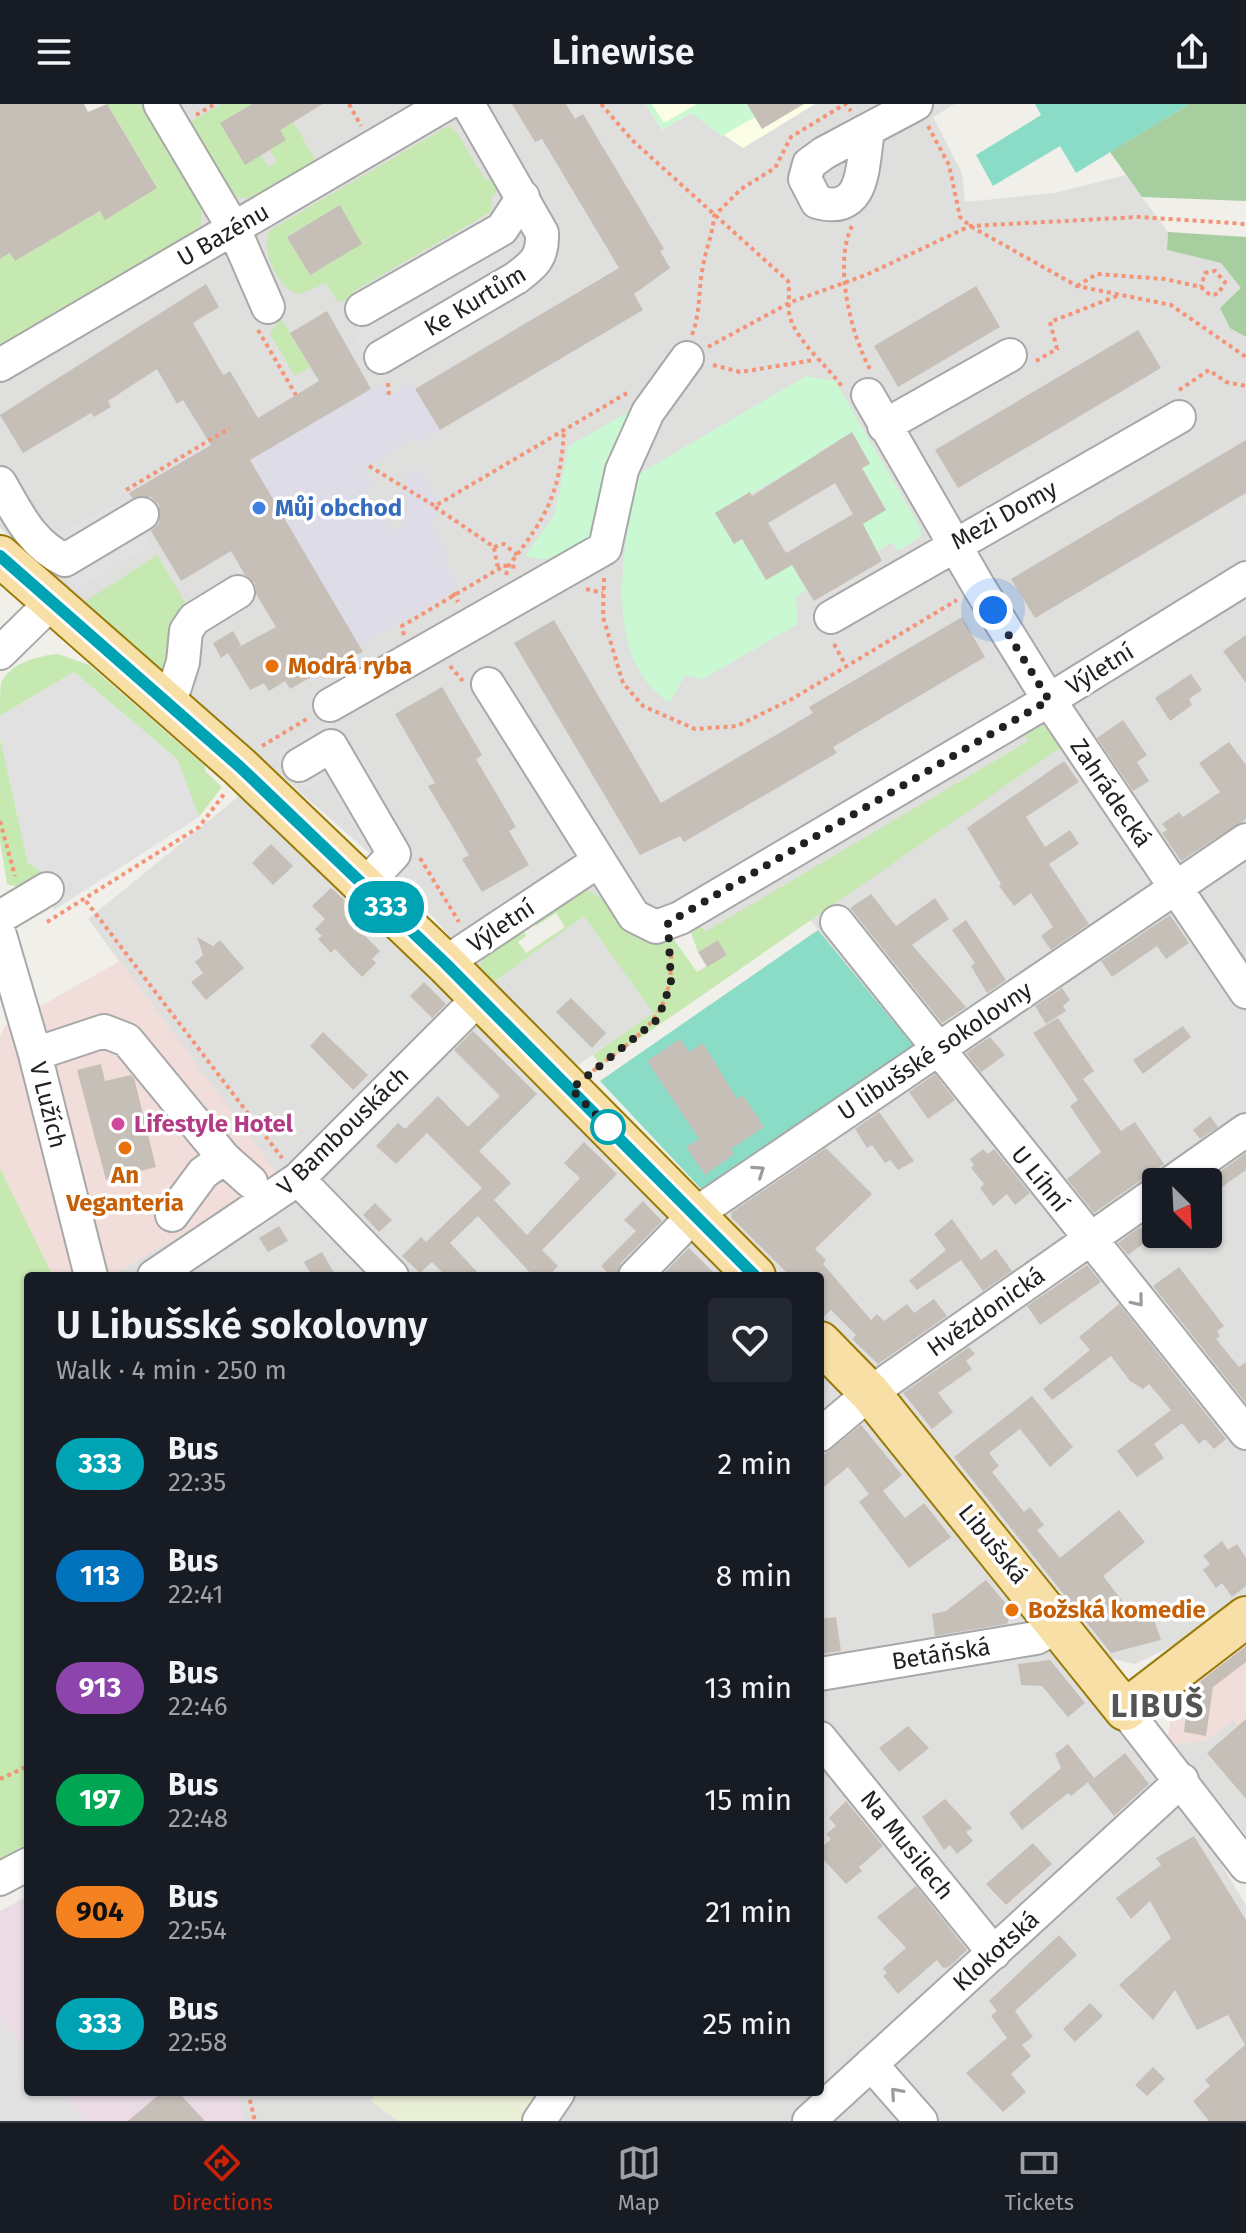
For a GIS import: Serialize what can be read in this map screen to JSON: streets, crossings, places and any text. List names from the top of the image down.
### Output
{
  "streets": {
    "main road": ["Libušská"],
    "street": [
      "U Bazénu",
      "Ke Kurtům",
      "Mezi Domy",
      "Výletní",
      "Zahrádecká",
      "U libušské sokolovny",
      "V Lužích",
      "V Bambouskách",
      "U Líhní",
      "Hvězdonická",
      "Betáňská",
      "Na Musilech",
      "Klokotská"
    ]
  },
  "crossings": [
    ["Mezi Domy", "Zahrádecká"],
    ["Výletní", "Zahrádecká"],
    ["Zahrádecká", "U libušské sokolovny"],
    ["U libušské sokolovny", "U Líhní"],
    ["U Líhní", "Hvězdonická"],
    ["Hvězdonická", "Libušská"],
    ["Libušská", "Betáňská"],
    ["Libušská", "Klokotská"],
    ["Na Musilech", "Klokotská"]
  ],
  "one_way": ["U libušské sokolovny", "U Líhní"],
  "districts": ["LIBUŠ"],
  "places": [
    "Můj obchod",
    "Modrá ryba",
    "Lifestyle Hotel",
    "An Veganteria",
    "Božská komedie"
  ],
  "lines": ["bus line 333"],
  "north": "bottom right",
  "page": {
    "header": "Linewise",
    "on_map": "333",
    "heading": ["U Libušské sokolovny", "Walk · 4 min · 250 m"],
    "list": [
      {
        "mark": "333",
        "name": "Bus",
        "note": "22:35",
        "value": "2 min"
      },
      {
        "mark": "113",
        "name": "Bus",
        "note": "22:41",
        "value": "8 min"
      },
      {
        "mark": "913",
        "name": "Bus",
        "note": "22:46",
        "value": "13 min"
      },
      {
        "mark": "197",
        "name": "Bus",
        "note": "22:48",
        "value": "15 min"
      },
      {
        "mark": "904",
        "name": "Bus",
        "note": "22:54",
        "value": "21 min"
      },
      {
        "mark": "333",
        "name": "Bus",
        "note": "22:58",
        "value": "25 min"
      }
    ],
    "tabs": ["Directions", "Map", "Tickets"]
  }
}
